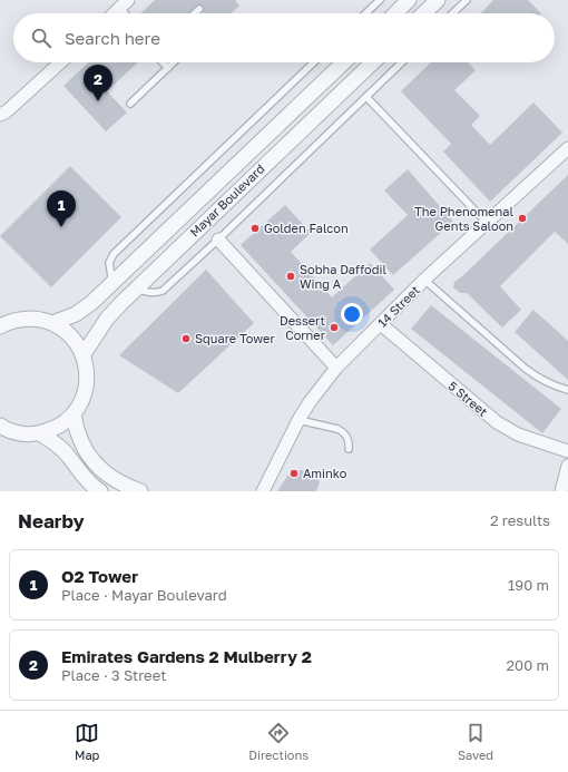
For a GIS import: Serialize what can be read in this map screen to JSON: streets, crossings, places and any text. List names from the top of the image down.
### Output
{
  "streets": {
    "street": ["Mayar Boulevard", "14 Street", "5 Street"]
  },
  "crossings": [
    ["14 Street", "5 Street"]
  ],
  "places": [
    "The Phenomenal Gents Saloon",
    "Golden Falcon",
    "Sobha Daffodil Wing A",
    "Dessert Corner",
    "Square Tower",
    "Aminko"
  ],
  "page": {
    "search": "Search here",
    "pins": ["2", "1"],
    "heading": ["Nearby", "2 results"],
    "list": [
      {
        "mark": "1",
        "name": "O2 Tower",
        "note": "Place · Mayar Boulevard",
        "value": "190 m"
      },
      {
        "mark": "2",
        "name": "Emirates Gardens 2 Mulberry 2",
        "note": "Place · 3 Street",
        "value": "200 m"
      }
    ],
    "nav": ["Map", "Directions", "Saved"]
  }
}
